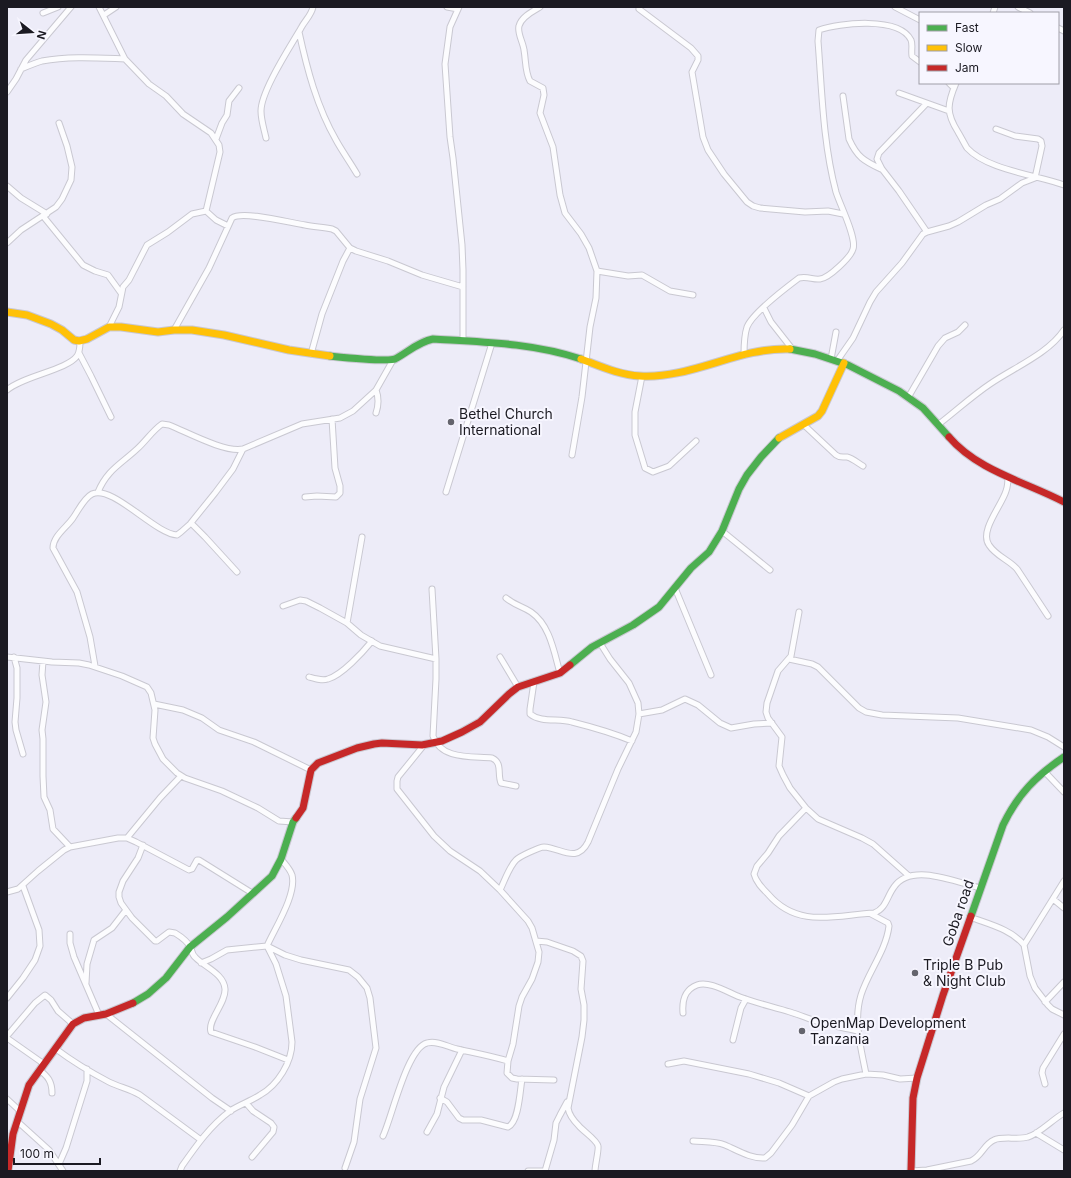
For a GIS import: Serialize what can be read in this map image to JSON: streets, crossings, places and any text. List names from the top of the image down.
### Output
{
  "streets": {
    "street": ["Goba road"]
  },
  "places": ["Bethel Church International", "Triple B Pub & Night Club", "OpenMap Development Tanzania"],
  "legend": ["Fast", "Slow", "Jam"],
  "scale_bar": "100 m",
  "north": "right"
}
